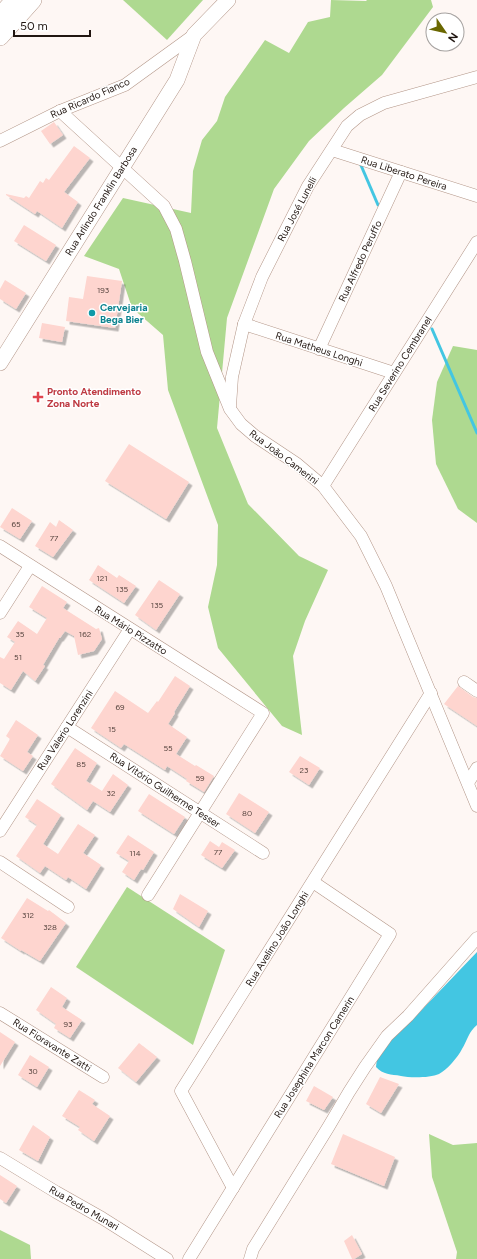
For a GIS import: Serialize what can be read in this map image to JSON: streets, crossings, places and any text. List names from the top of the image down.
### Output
{
  "streets": {
    "street": [
      "Rua Ricardo Fianco",
      "Rua Liberato Pereira",
      "Rua Arlindo Franklin Barbosa",
      "Rua José Lunelli",
      "Rua Alfredo Peruffo",
      "Rua Matheus Longhi",
      "Rua Severino Cembranel",
      "Rua João Camerini",
      "Rua Mário Pizzatto",
      "Rua Valerio Lorenzini",
      "Rua Vitório Guilherme Tesser",
      "Rua Avelino João Longhi",
      "Rua Fioravante Zatti",
      "Rua Josephina Marcon Camerin",
      "Rua Pedro Munari"
    ]
  },
  "crossings": [
    ["Rua Ricardo Fianco", "Rua Arlindo Franklin Barbosa"],
    ["Rua Ricardo Fianco", "Rua João Camerini"],
    ["Rua Liberato Pereira", "Rua José Lunelli"],
    ["Rua Liberato Pereira", "Rua Alfredo Peruffo"],
    ["Rua Arlindo Franklin Barbosa", "Rua João Camerini"],
    ["Rua José Lunelli", "Rua Matheus Longhi"],
    ["Rua José Lunelli", "Rua João Camerini"],
    ["Rua Alfredo Peruffo", "Rua Matheus Longhi"],
    ["Rua Matheus Longhi", "Rua Severino Cembranel"],
    ["Rua Severino Cembranel", "Rua João Camerini"],
    ["Rua João Camerini", "Rua Avelino João Longhi"],
    ["Rua Mário Pizzatto", "Rua Valerio Lorenzini"],
    ["Rua Mário Pizzatto", "Rua Vitório Guilherme Tesser"],
    ["Rua Valerio Lorenzini", "Rua Vitório Guilherme Tesser"],
    ["Rua Avelino João Longhi", "Rua Josephina Marcon Camerin"]
  ],
  "places": {
    "other": ["Cervejaria Bega Bier"],
    "health": ["Pronto Atendimento Zona Norte"]
  },
  "house_numbers": [
    "193",
    "65",
    "77",
    "121",
    "135",
    "135",
    "35",
    "162",
    "51",
    "69",
    "15",
    "55",
    "85",
    "23",
    "59",
    "32",
    "80",
    "77",
    "114",
    "312",
    "328",
    "93",
    "30"
  ],
  "scale_bar": "50 m",
  "north": "bottom right"
}
